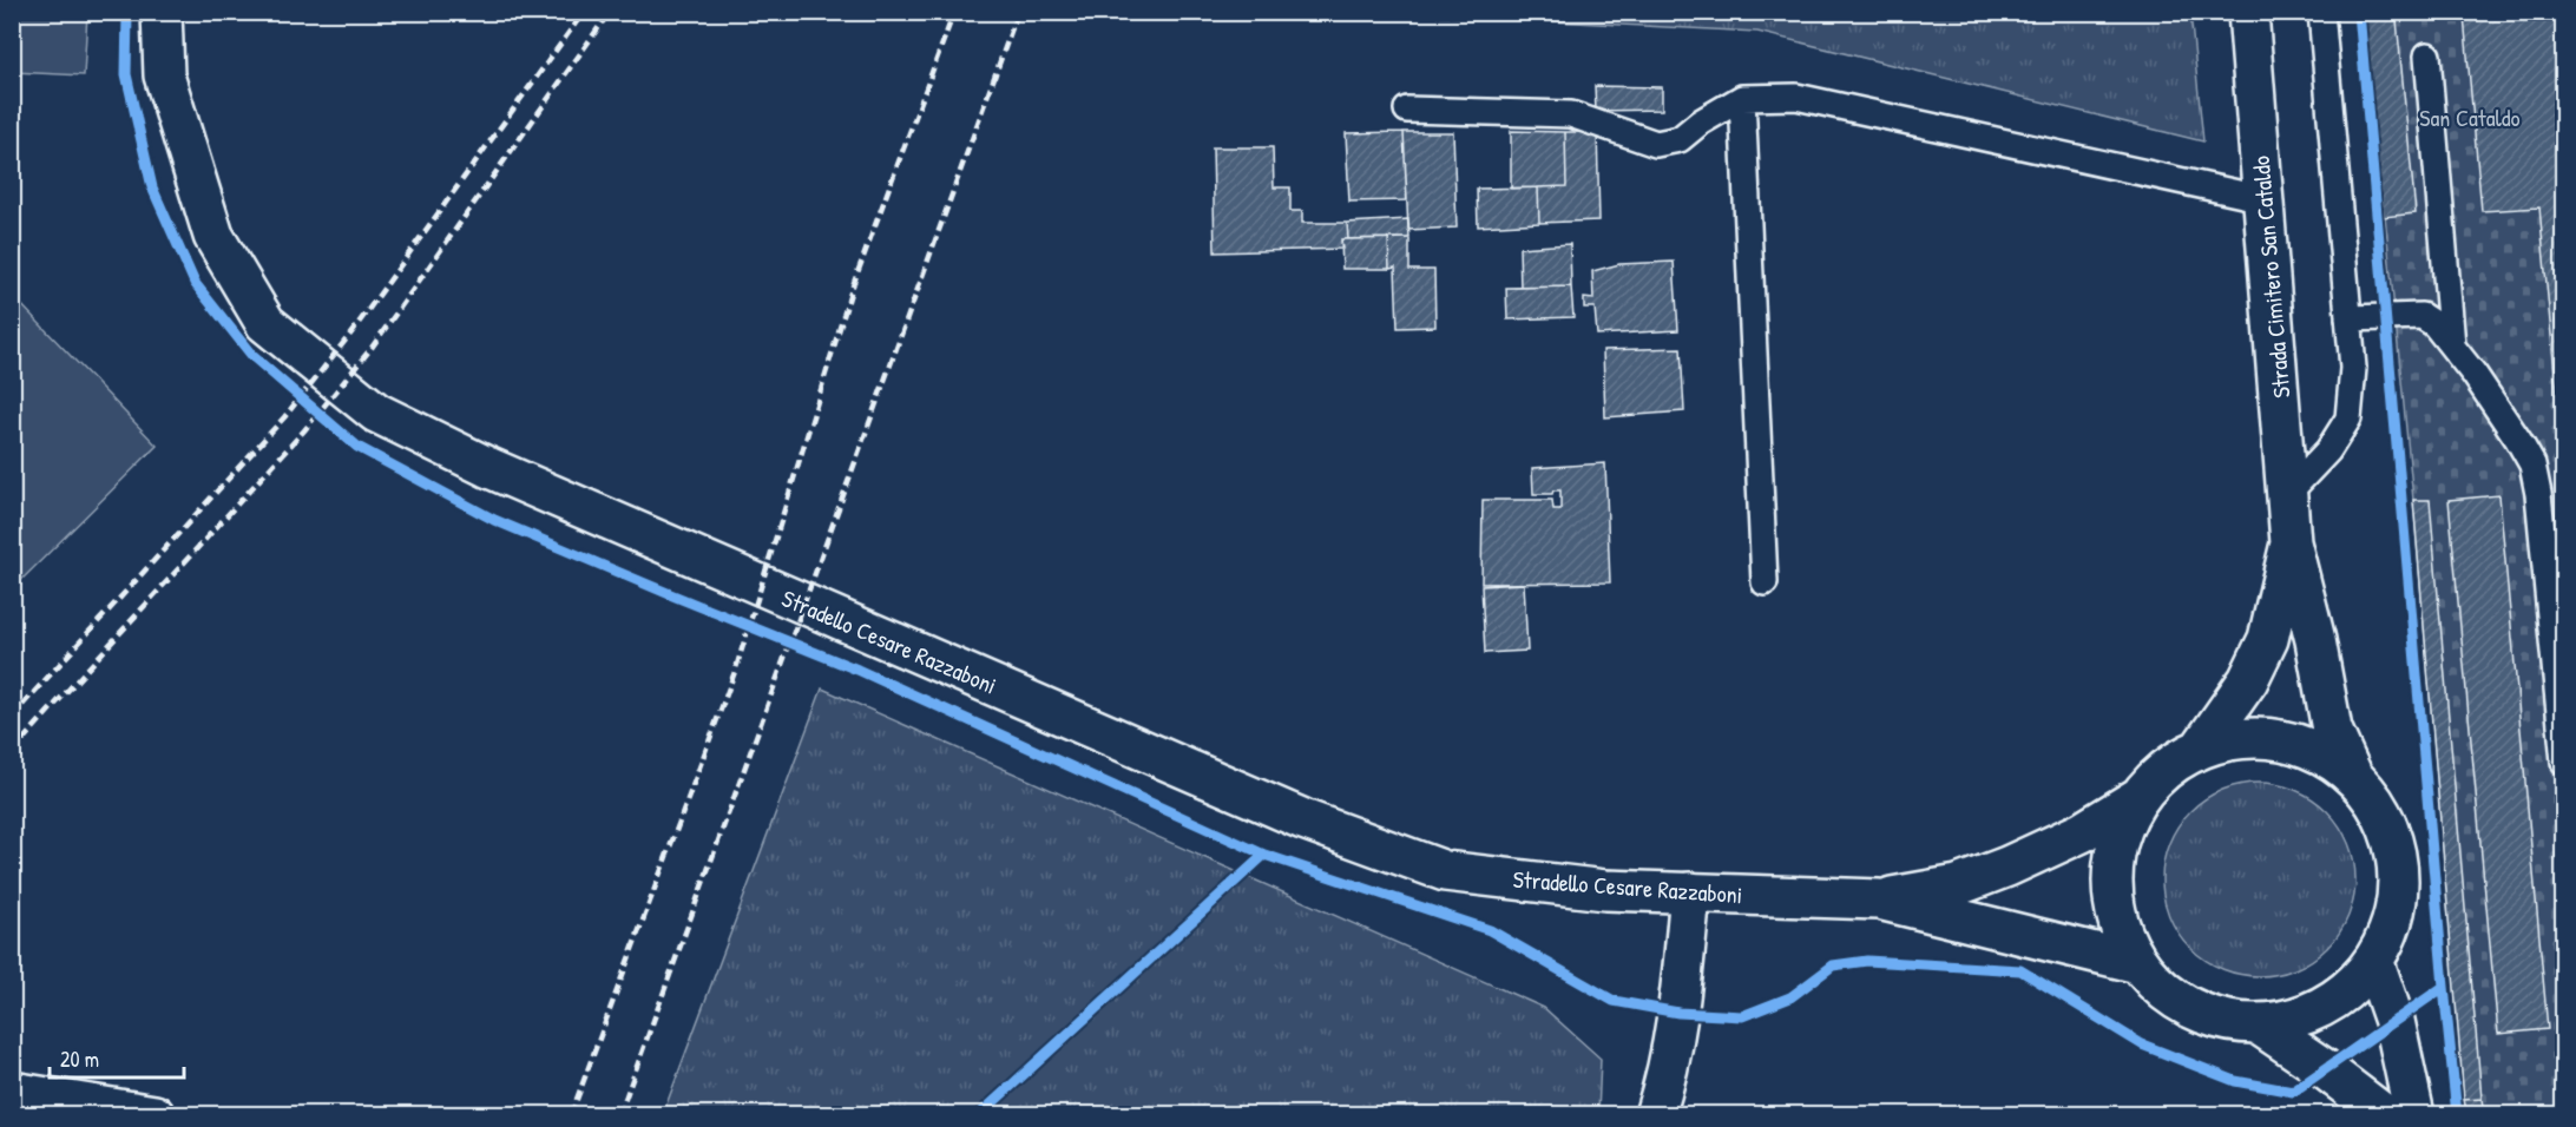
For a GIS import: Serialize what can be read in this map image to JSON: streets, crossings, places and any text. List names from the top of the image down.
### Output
{
  "streets": {
    "street": ["Strada Cimitero San Cataldo", "Stradello Cesare Razzaboni"]
  },
  "parks": ["San Cataldo"],
  "scale_bar": "20 m"
}
